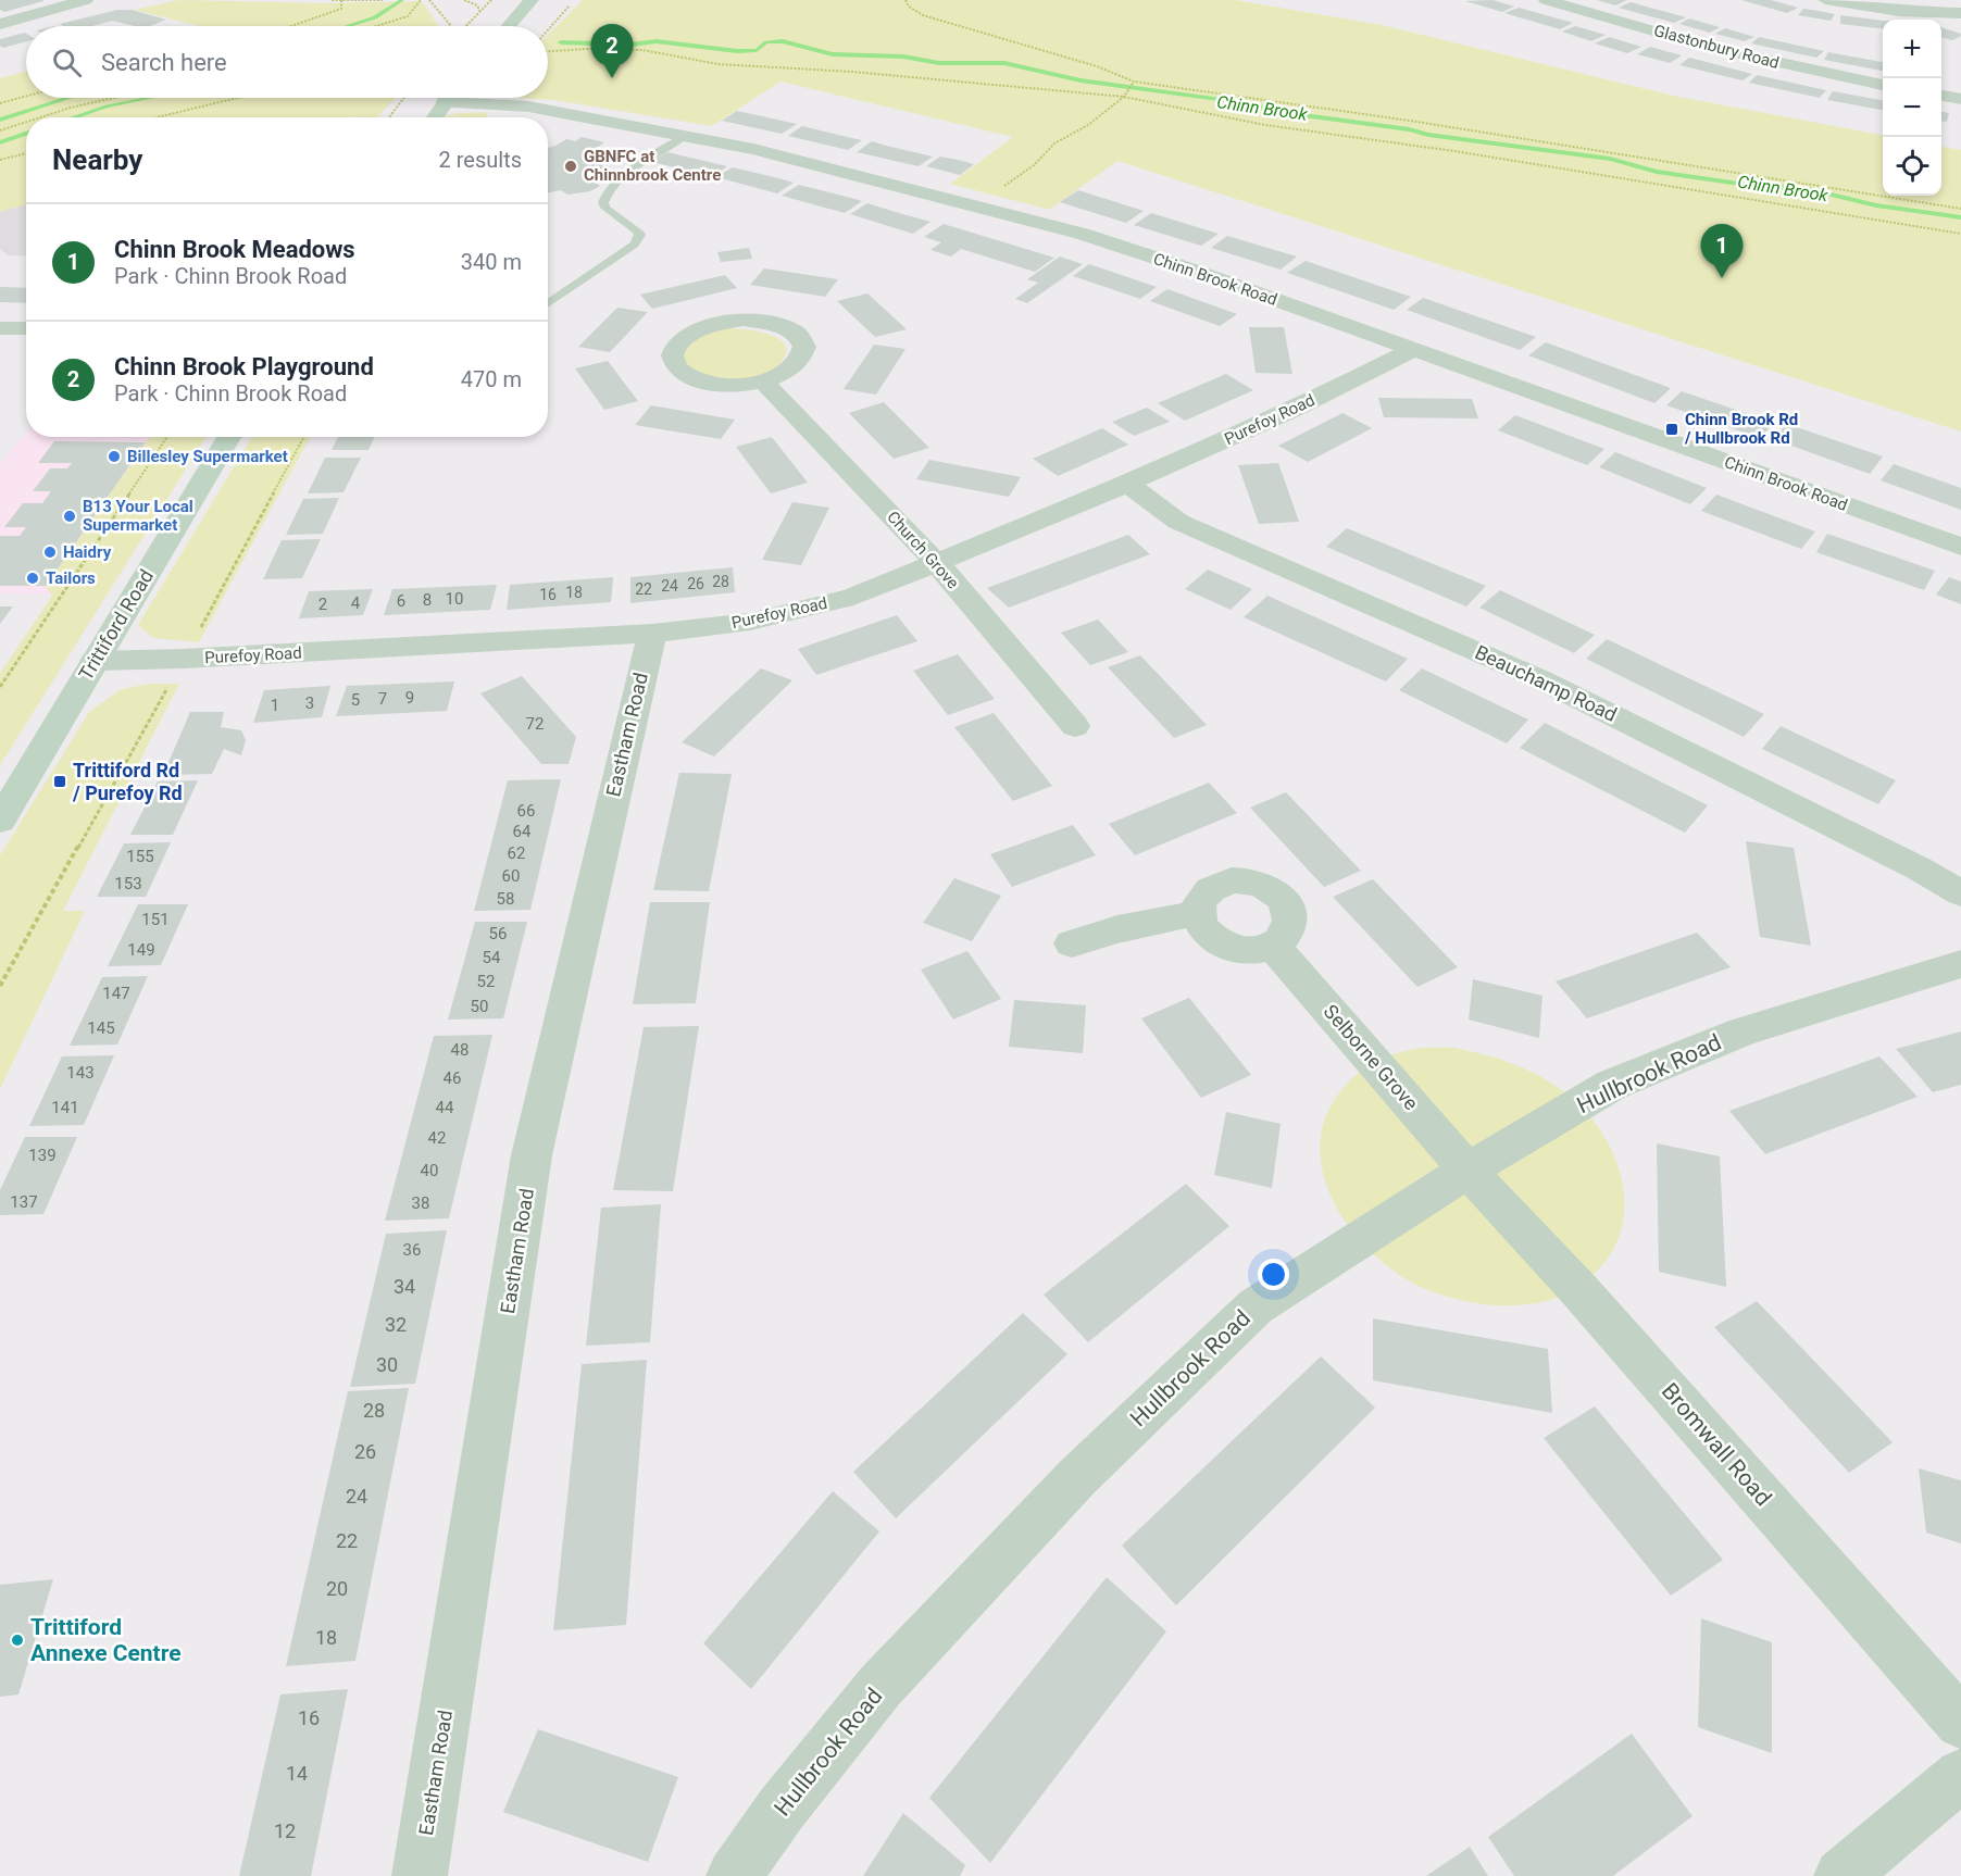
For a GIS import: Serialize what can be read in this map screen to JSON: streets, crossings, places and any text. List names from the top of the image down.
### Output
{
  "streets": {
    "street": [
      "Glastonbury Road",
      "Chinn Brook Road",
      "Purefoy Road",
      "Church Grove",
      "Trittiford Road",
      "Beauchamp Road",
      "Eastham Road",
      "Selborne Grove",
      "Hullbrook Road",
      "Bromwall Road"
    ]
  },
  "crossings": [
    ["Chinn Brook Road", "Purefoy Road"],
    ["Purefoy Road", "Church Grove"],
    ["Purefoy Road", "Trittiford Road"],
    ["Purefoy Road", "Beauchamp Road"],
    ["Purefoy Road", "Eastham Road"],
    ["Selborne Grove", "Hullbrook Road"],
    ["Selborne Grove", "Bromwall Road"],
    ["Hullbrook Road", "Bromwall Road"]
  ],
  "water": ["Chinn Brook"],
  "places": {
    "other": [
      "GBNFC at Chinnbrook Centre",
      "Billesley Supermarket",
      "B13 Your Local Supermarket",
      "Haidry",
      "Tailors",
      "Trittiford Annexe Centre"
    ],
    "transit": ["Chinn Brook Rd / Hullbrook Rd", "Trittiford Rd / Purefoy Rd"]
  },
  "house_numbers": [
    "28",
    "26",
    "24",
    "22",
    "18",
    "16",
    "10",
    "8",
    "6",
    "4",
    "2",
    "9",
    "7",
    "5",
    "3",
    "1",
    "72",
    "66",
    "64",
    "62",
    "155",
    "60",
    "153",
    "58",
    "151",
    "56",
    "149",
    "54",
    "52",
    "147",
    "50",
    "145",
    "48",
    "143",
    "46",
    "141",
    "44",
    "42",
    "139",
    "40",
    "137",
    "38",
    "36",
    "34",
    "32",
    "30",
    "28",
    "26",
    "24",
    "22",
    "20",
    "18",
    "16",
    "14",
    "12"
  ],
  "page": {
    "map_buttons": ["+", "−"],
    "pins": ["2", "1"],
    "search": "Search here",
    "heading": ["Nearby", "2 results"],
    "list": [
      {
        "mark": "1",
        "name": "Chinn Brook Meadows",
        "note": "Park · Chinn Brook Road",
        "value": "340 m"
      },
      {
        "mark": "2",
        "name": "Chinn Brook Playground",
        "note": "Park · Chinn Brook Road",
        "value": "470 m"
      }
    ]
  }
}
